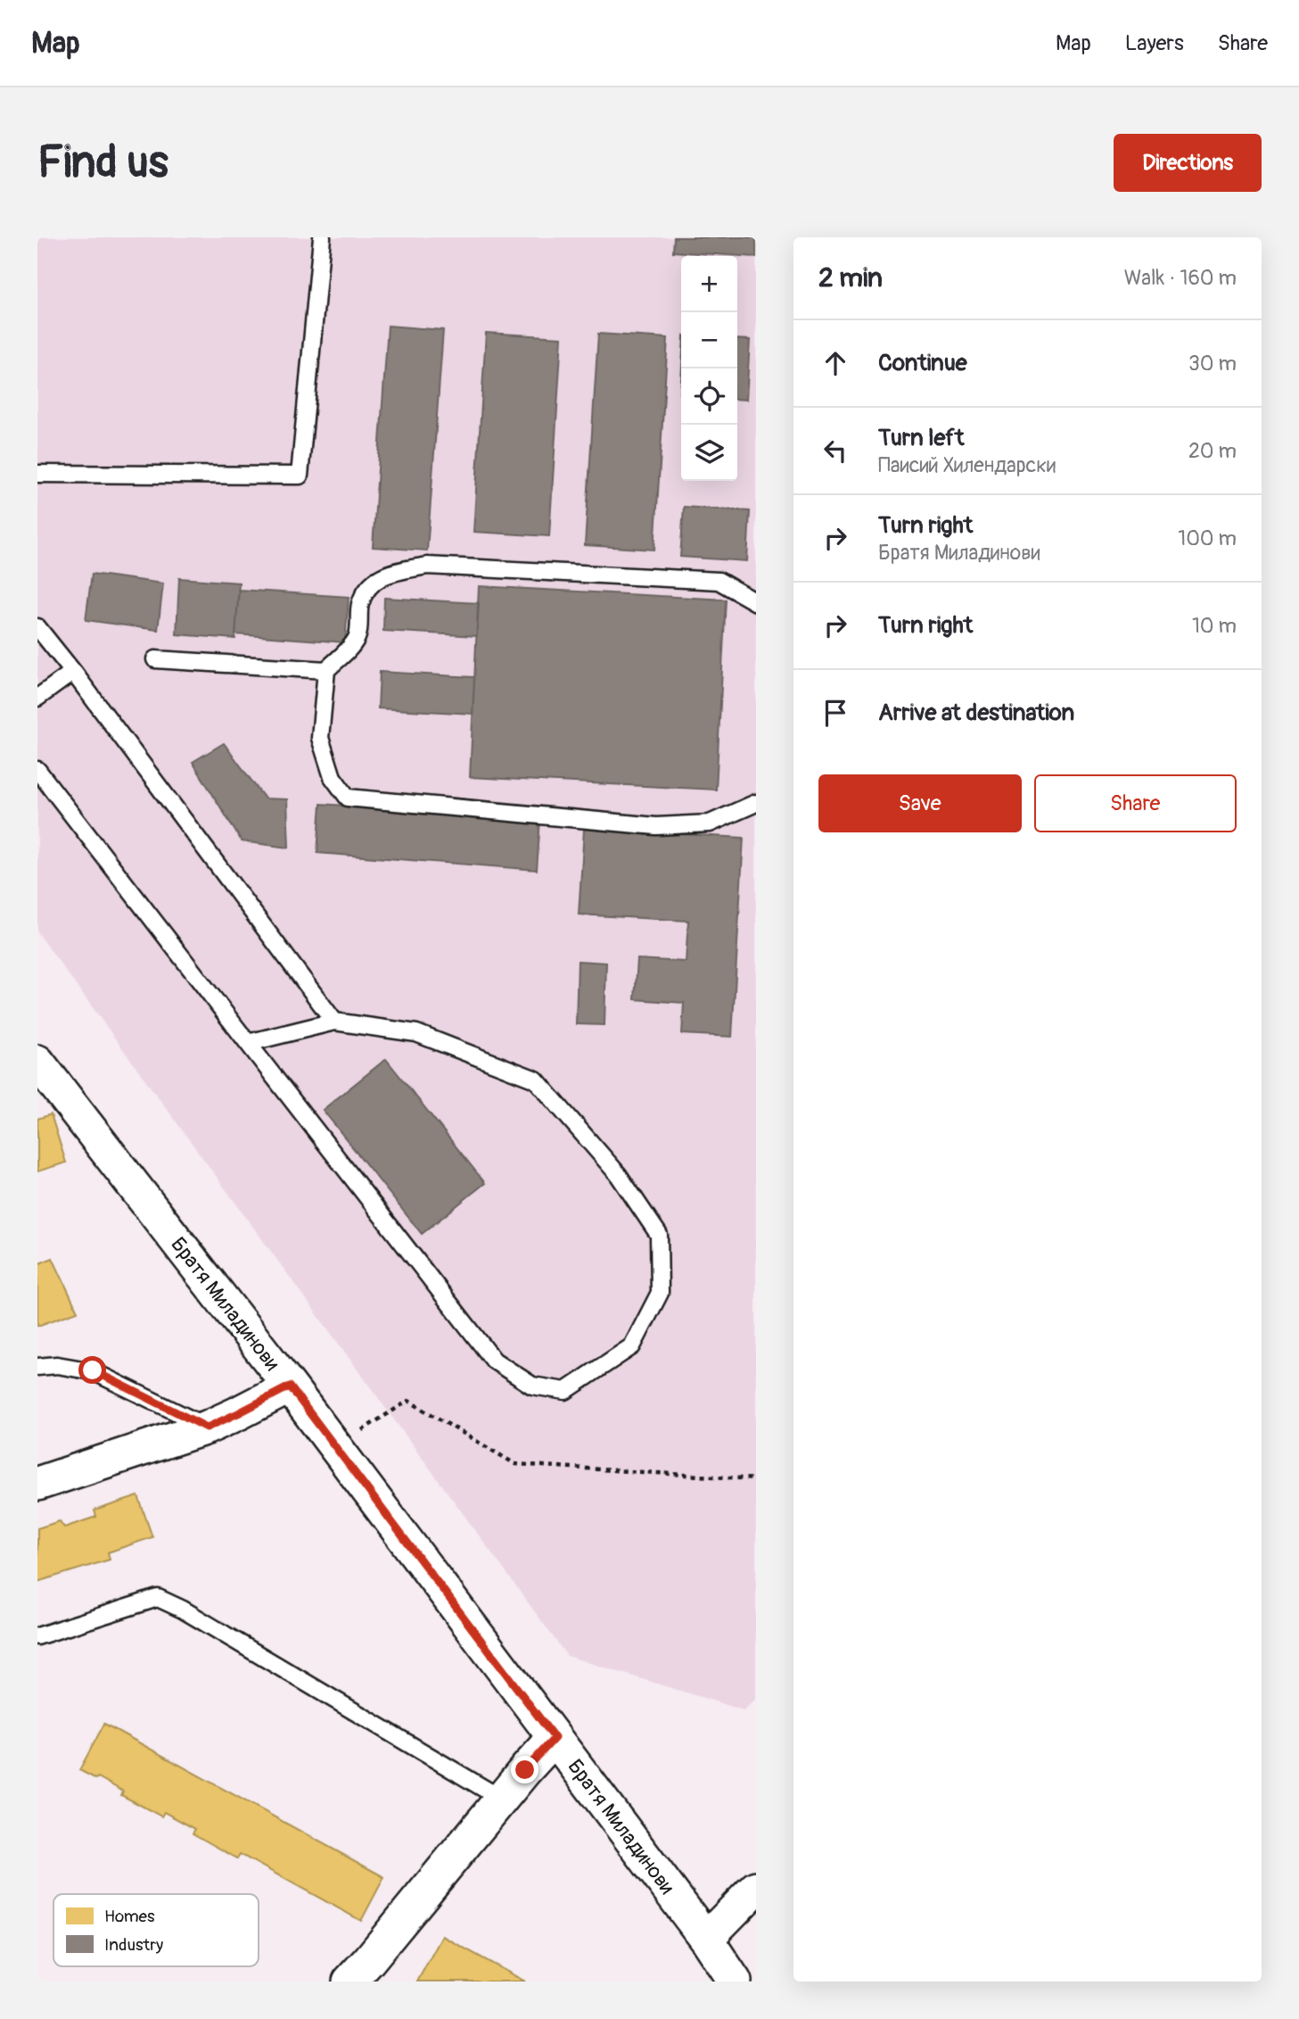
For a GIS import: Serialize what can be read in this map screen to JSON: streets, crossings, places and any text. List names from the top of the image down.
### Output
{
  "streets": {
    "street": ["Братя Миладинови"]
  },
  "legend": ["Homes", "Industry"],
  "page": {
    "header": "Map",
    "nav": ["Map", "Layers", "Share"],
    "buttons": [
      "Directions",
      ["Save", "Share"]
    ],
    "title": "Find us",
    "heading": ["2 min", "Walk · 160 m"],
    "map_buttons": ["+", "−"],
    "list": [
      ["Continue", "30 m"],
      ["Turn left", "Паисий Хилендарски", "20 m"],
      ["Turn right", "Братя Миладинови", "100 m"],
      ["Turn right", "10 m"],
      "Arrive at destination"
    ]
  }
}
